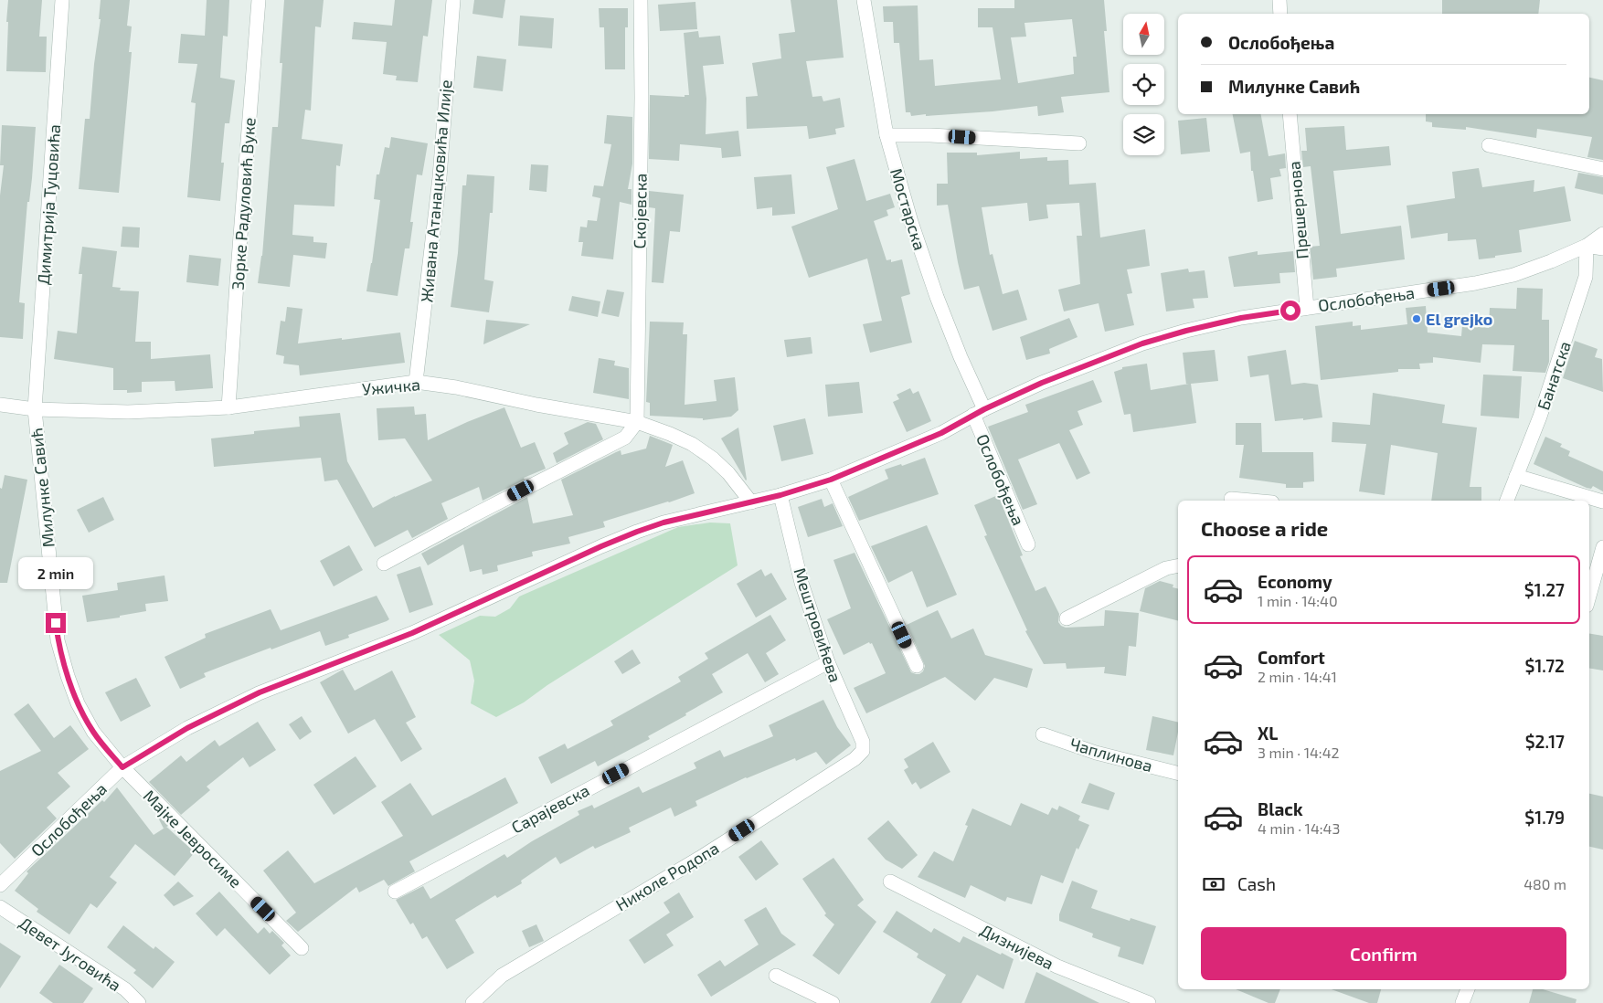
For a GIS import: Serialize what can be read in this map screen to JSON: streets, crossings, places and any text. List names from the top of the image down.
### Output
{
  "streets": {
    "street": [
      "Живана Атанацковића Илије",
      "Зорке Радуловић Вуке",
      "Димитрија Туцовића",
      "Мостарска",
      "Прешернова",
      "Скојевска",
      "Ослобођења",
      "Банатска",
      "Ужичка",
      "Милунке Савић",
      "Мештровићева",
      "Чаплинова",
      "Сарајевска",
      "Мајке Јевросиме",
      "Николе Родопа",
      "Дизнијева",
      "Девет Југовића"
    ]
  },
  "crossings": [
    ["Живана Атанацковића Илије", "Ужичка"],
    ["Зорке Радуловић Вуке", "Ужичка"],
    ["Димитрија Туцовића", "Ужичка"],
    ["Димитрија Туцовића", "Милунке Савић"],
    ["Мостарска", "Ослобођења"],
    ["Прешернова", "Ослобођења"],
    ["Скојевска", "Ужичка"],
    ["Ослобођења", "Банатска"],
    ["Ослобођења", "Ужичка"],
    ["Ослобођења", "Милунке Савић"],
    ["Ослобођења", "Мештровићева"],
    ["Ослобођења", "Мајке Јевросиме"],
    ["Ужичка", "Милунке Савић"],
    ["Милунке Савић", "Мајке Јевросиме"],
    ["Мештровићева", "Сарајевска"],
    ["Мештровићева", "Николе Родопа"]
  ],
  "places": ["El grejko"],
  "north": "top",
  "page": {
    "banner": ["Ослобођења", "Милунке Савић"],
    "heading": "Choose a ride",
    "list": [
      {
        "name": "Economy",
        "note": "1 min · 14:40",
        "value": "$1.27"
      },
      {
        "name": "Comfort",
        "note": "2 min · 14:41",
        "value": "$1.72"
      },
      {
        "name": "XL",
        "note": "3 min · 14:42",
        "value": "$2.17"
      },
      {
        "name": "Black",
        "note": "4 min · 14:43",
        "value": "$1.79"
      }
    ],
    "bubble": "2 min",
    "pay": ["Cash", "480 m"],
    "buttons": "Confirm"
  }
}
